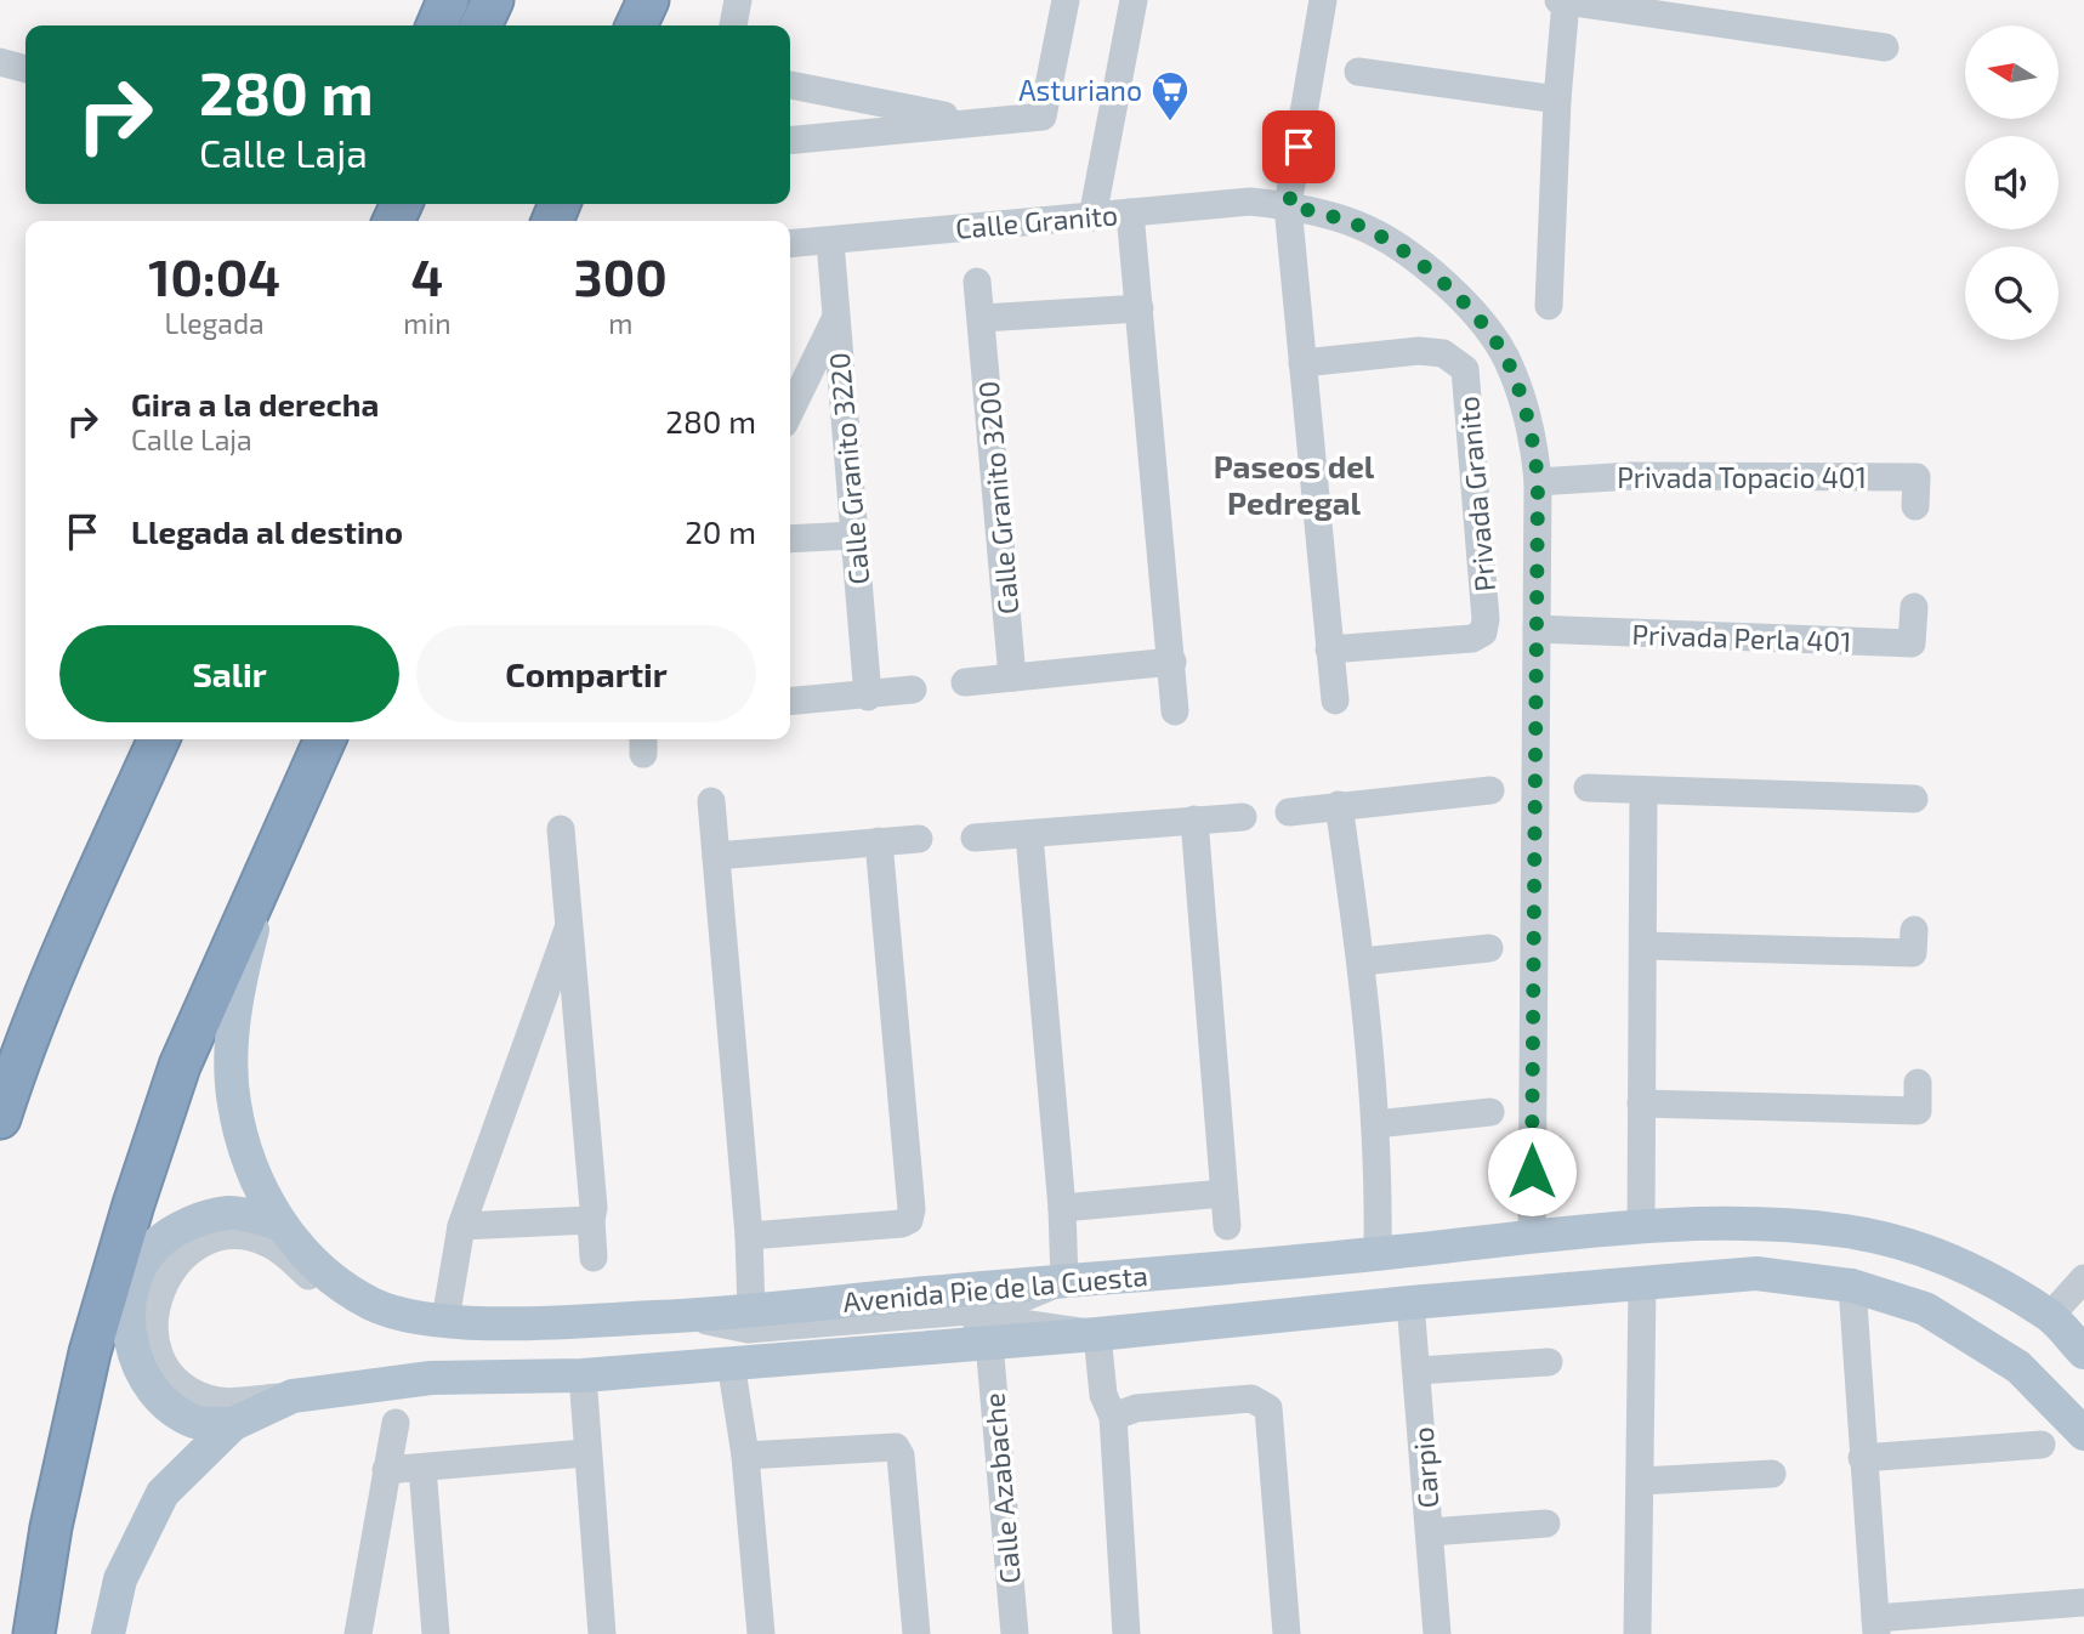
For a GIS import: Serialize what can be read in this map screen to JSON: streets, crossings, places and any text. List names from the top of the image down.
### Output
{
  "streets": {
    "main road": ["Avenida Pie de la Cuesta"],
    "street": [
      "Calle Granito",
      "Calle Granito 3220",
      "Privada Topacio 401",
      "Privada Granito",
      "Calle Granito 3200",
      "Privada Perla 401",
      "Carpio",
      "Calle Azabache"
    ]
  },
  "crossings": [
    ["Calle Granito", "Calle Granito 3220"],
    ["Calle Granito", "Privada Topacio 401"],
    ["Calle Granito", "Privada Perla 401"],
    ["Calle Granito", "Avenida Pie de la Cuesta"],
    ["Avenida Pie de la Cuesta", "Carpio"],
    ["Avenida Pie de la Cuesta", "Calle Azabache"]
  ],
  "districts": ["Paseos del Pedregal"],
  "places": {
    "supermarket": ["Asturiano"]
  },
  "north": "left",
  "page": {
    "turn": ["280 m", "Calle Laja"],
    "eta": [
      "10:04",
      "Llegada",
      "4",
      "min",
      "300",
      "m"
    ],
    "list": [
      {
        "name": "Gira a la derecha",
        "note": "Calle Laja",
        "value": "280 m"
      },
      {
        "name": "Llegada al destino",
        "value": "20 m"
      }
    ],
    "buttons": ["Salir", "Compartir"]
  }
}
